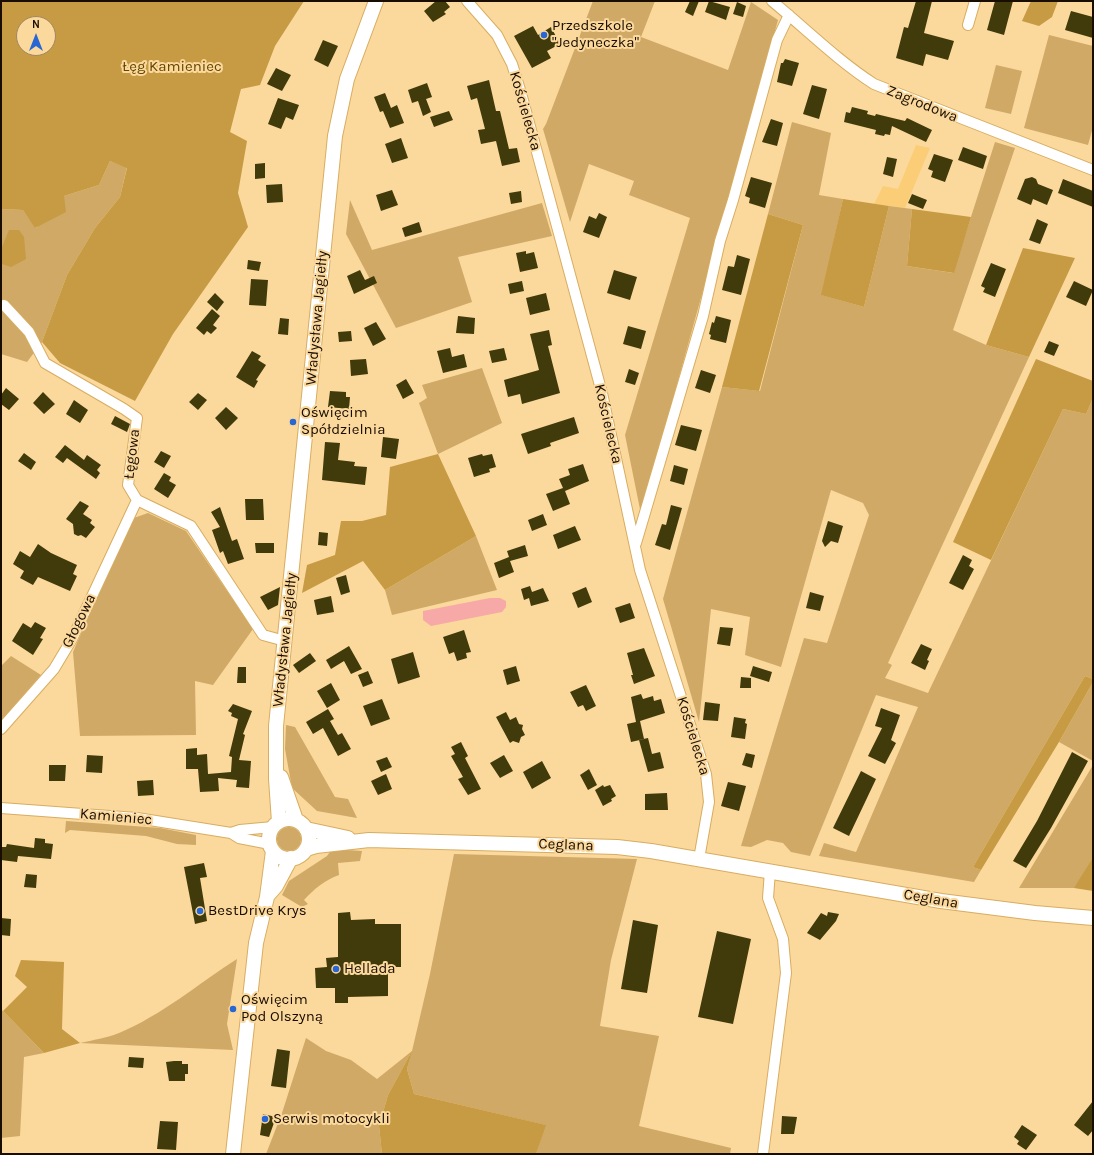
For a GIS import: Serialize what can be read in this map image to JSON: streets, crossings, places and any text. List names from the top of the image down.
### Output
{
  "streets": {
    "street": [
      "Zagrodowa",
      "Kościelecka",
      "Władysława Jagiełły",
      "Łęgowa",
      "Głogowa",
      "Kamieniec",
      "Ceglana"
    ]
  },
  "crossings": [
    ["Kościelecka", "Ceglana"],
    ["Władysława Jagiełły", "Łęgowa"],
    ["Władysława Jagiełły", "Kamieniec"],
    ["Władysława Jagiełły", "Ceglana"],
    ["Łęgowa", "Głogowa"],
    ["Kamieniec", "Ceglana"]
  ],
  "parks": ["Łęg Kamieniec"],
  "places": [
    "Przedszkole \"Jedyneczka\"",
    "Oświęcim Spółdzielnia",
    "BestDrive Krys",
    "Hellada",
    "Oświęcim Pod Olszyną",
    "Serwis motocykli"
  ],
  "north": "top"
}
